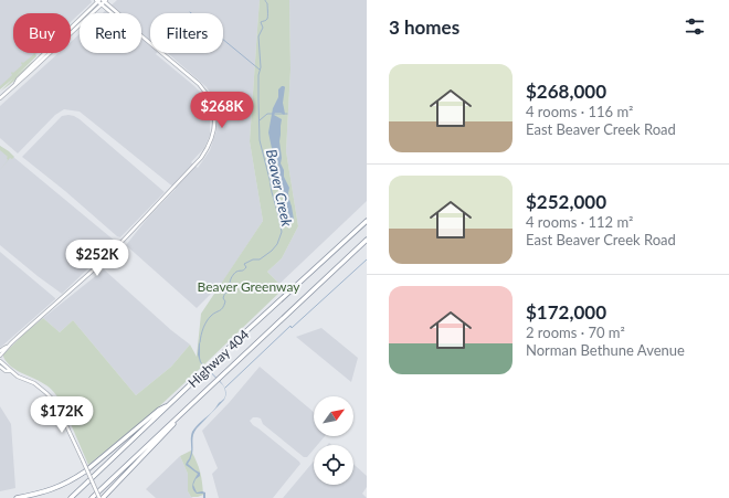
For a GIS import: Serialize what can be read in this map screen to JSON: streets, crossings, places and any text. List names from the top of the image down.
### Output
{
  "streets": {
    "highway": ["Highway 404"]
  },
  "water": ["Beaver Creek"],
  "parks": ["Beaver Greenway"],
  "north": "top right",
  "page": {
    "heading": "3 homes",
    "chip": ["Buy", "Rent", "Filters"],
    "list": [
      {
        "name": "$268,000",
        "note": "4 rooms · 116 m² · East Beaver Creek Road"
      },
      {
        "name": "$252,000",
        "note": "4 rooms · 112 m² · East Beaver Creek Road"
      },
      {
        "name": "$172,000",
        "note": "2 rooms · 70 m² · Norman Bethune Avenue"
      }
    ],
    "price": ["$268K", "$252K", "$172K"]
  }
}
